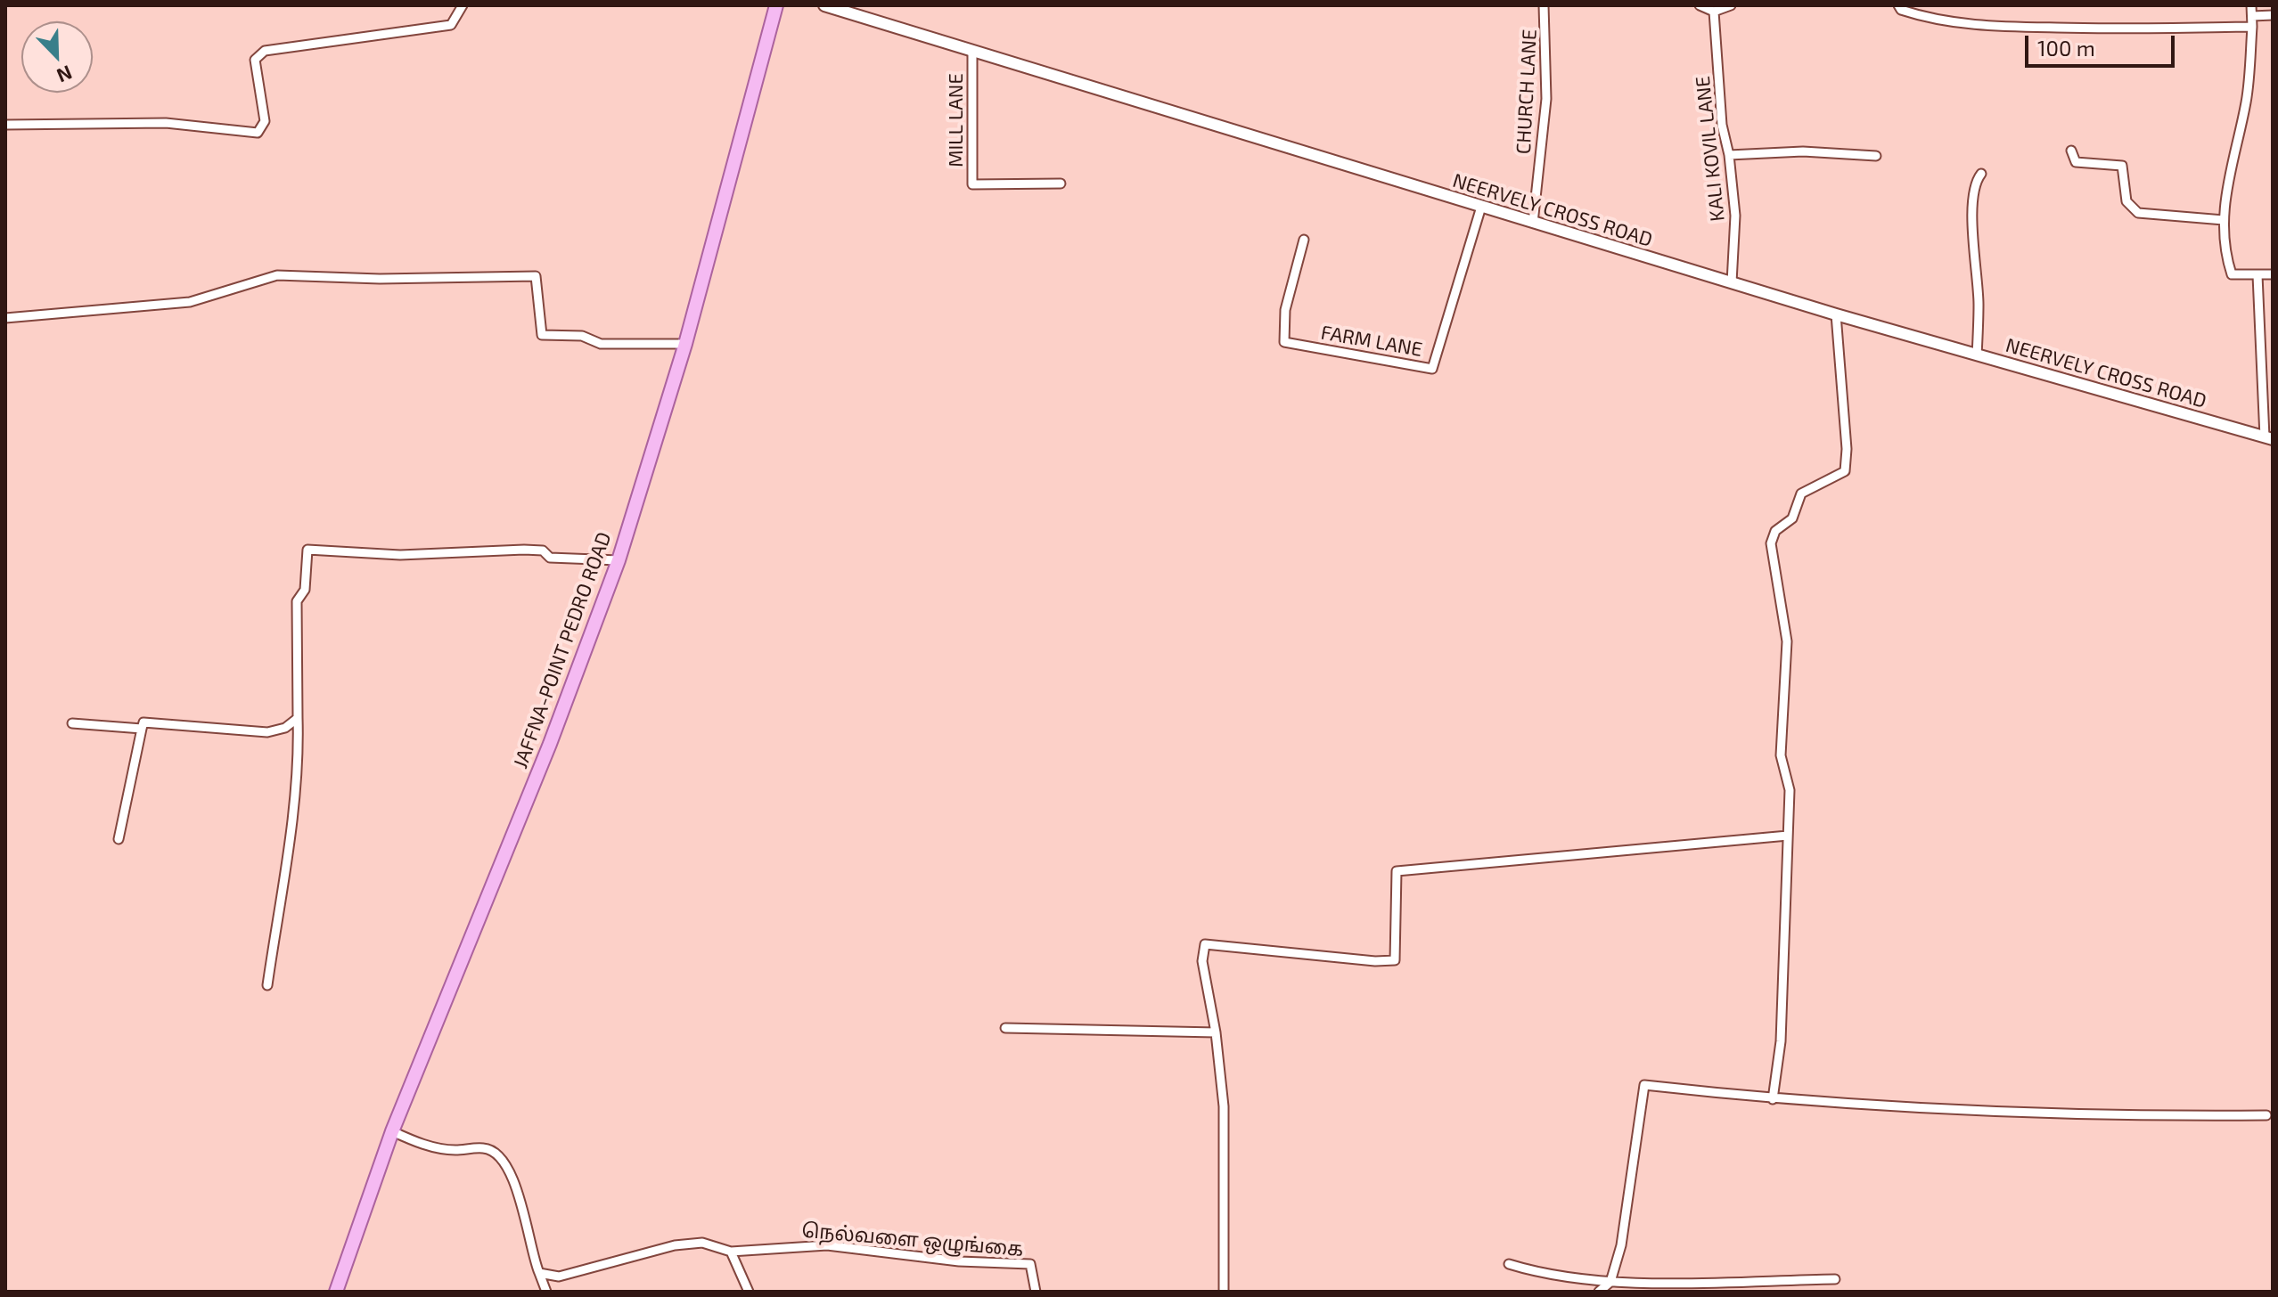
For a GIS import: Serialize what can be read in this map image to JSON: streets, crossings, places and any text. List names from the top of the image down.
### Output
{
  "streets": {
    "main road": ["JAFFNA-POINT PEDRO ROAD"],
    "street": [
      "CHURCH LANE",
      "MILL LANE",
      "KALI KOVIL LANE",
      "NEERVELY CROSS ROAD",
      "FARM LANE",
      "நெல்வளை ஒழுங்கை"
    ]
  },
  "crossings": [
    ["CHURCH LANE", "NEERVELY CROSS ROAD"],
    ["MILL LANE", "NEERVELY CROSS ROAD"],
    ["KALI KOVIL LANE", "NEERVELY CROSS ROAD"],
    ["NEERVELY CROSS ROAD", "FARM LANE"]
  ],
  "scale_bar": "100 m",
  "north": "bottom right"
}
